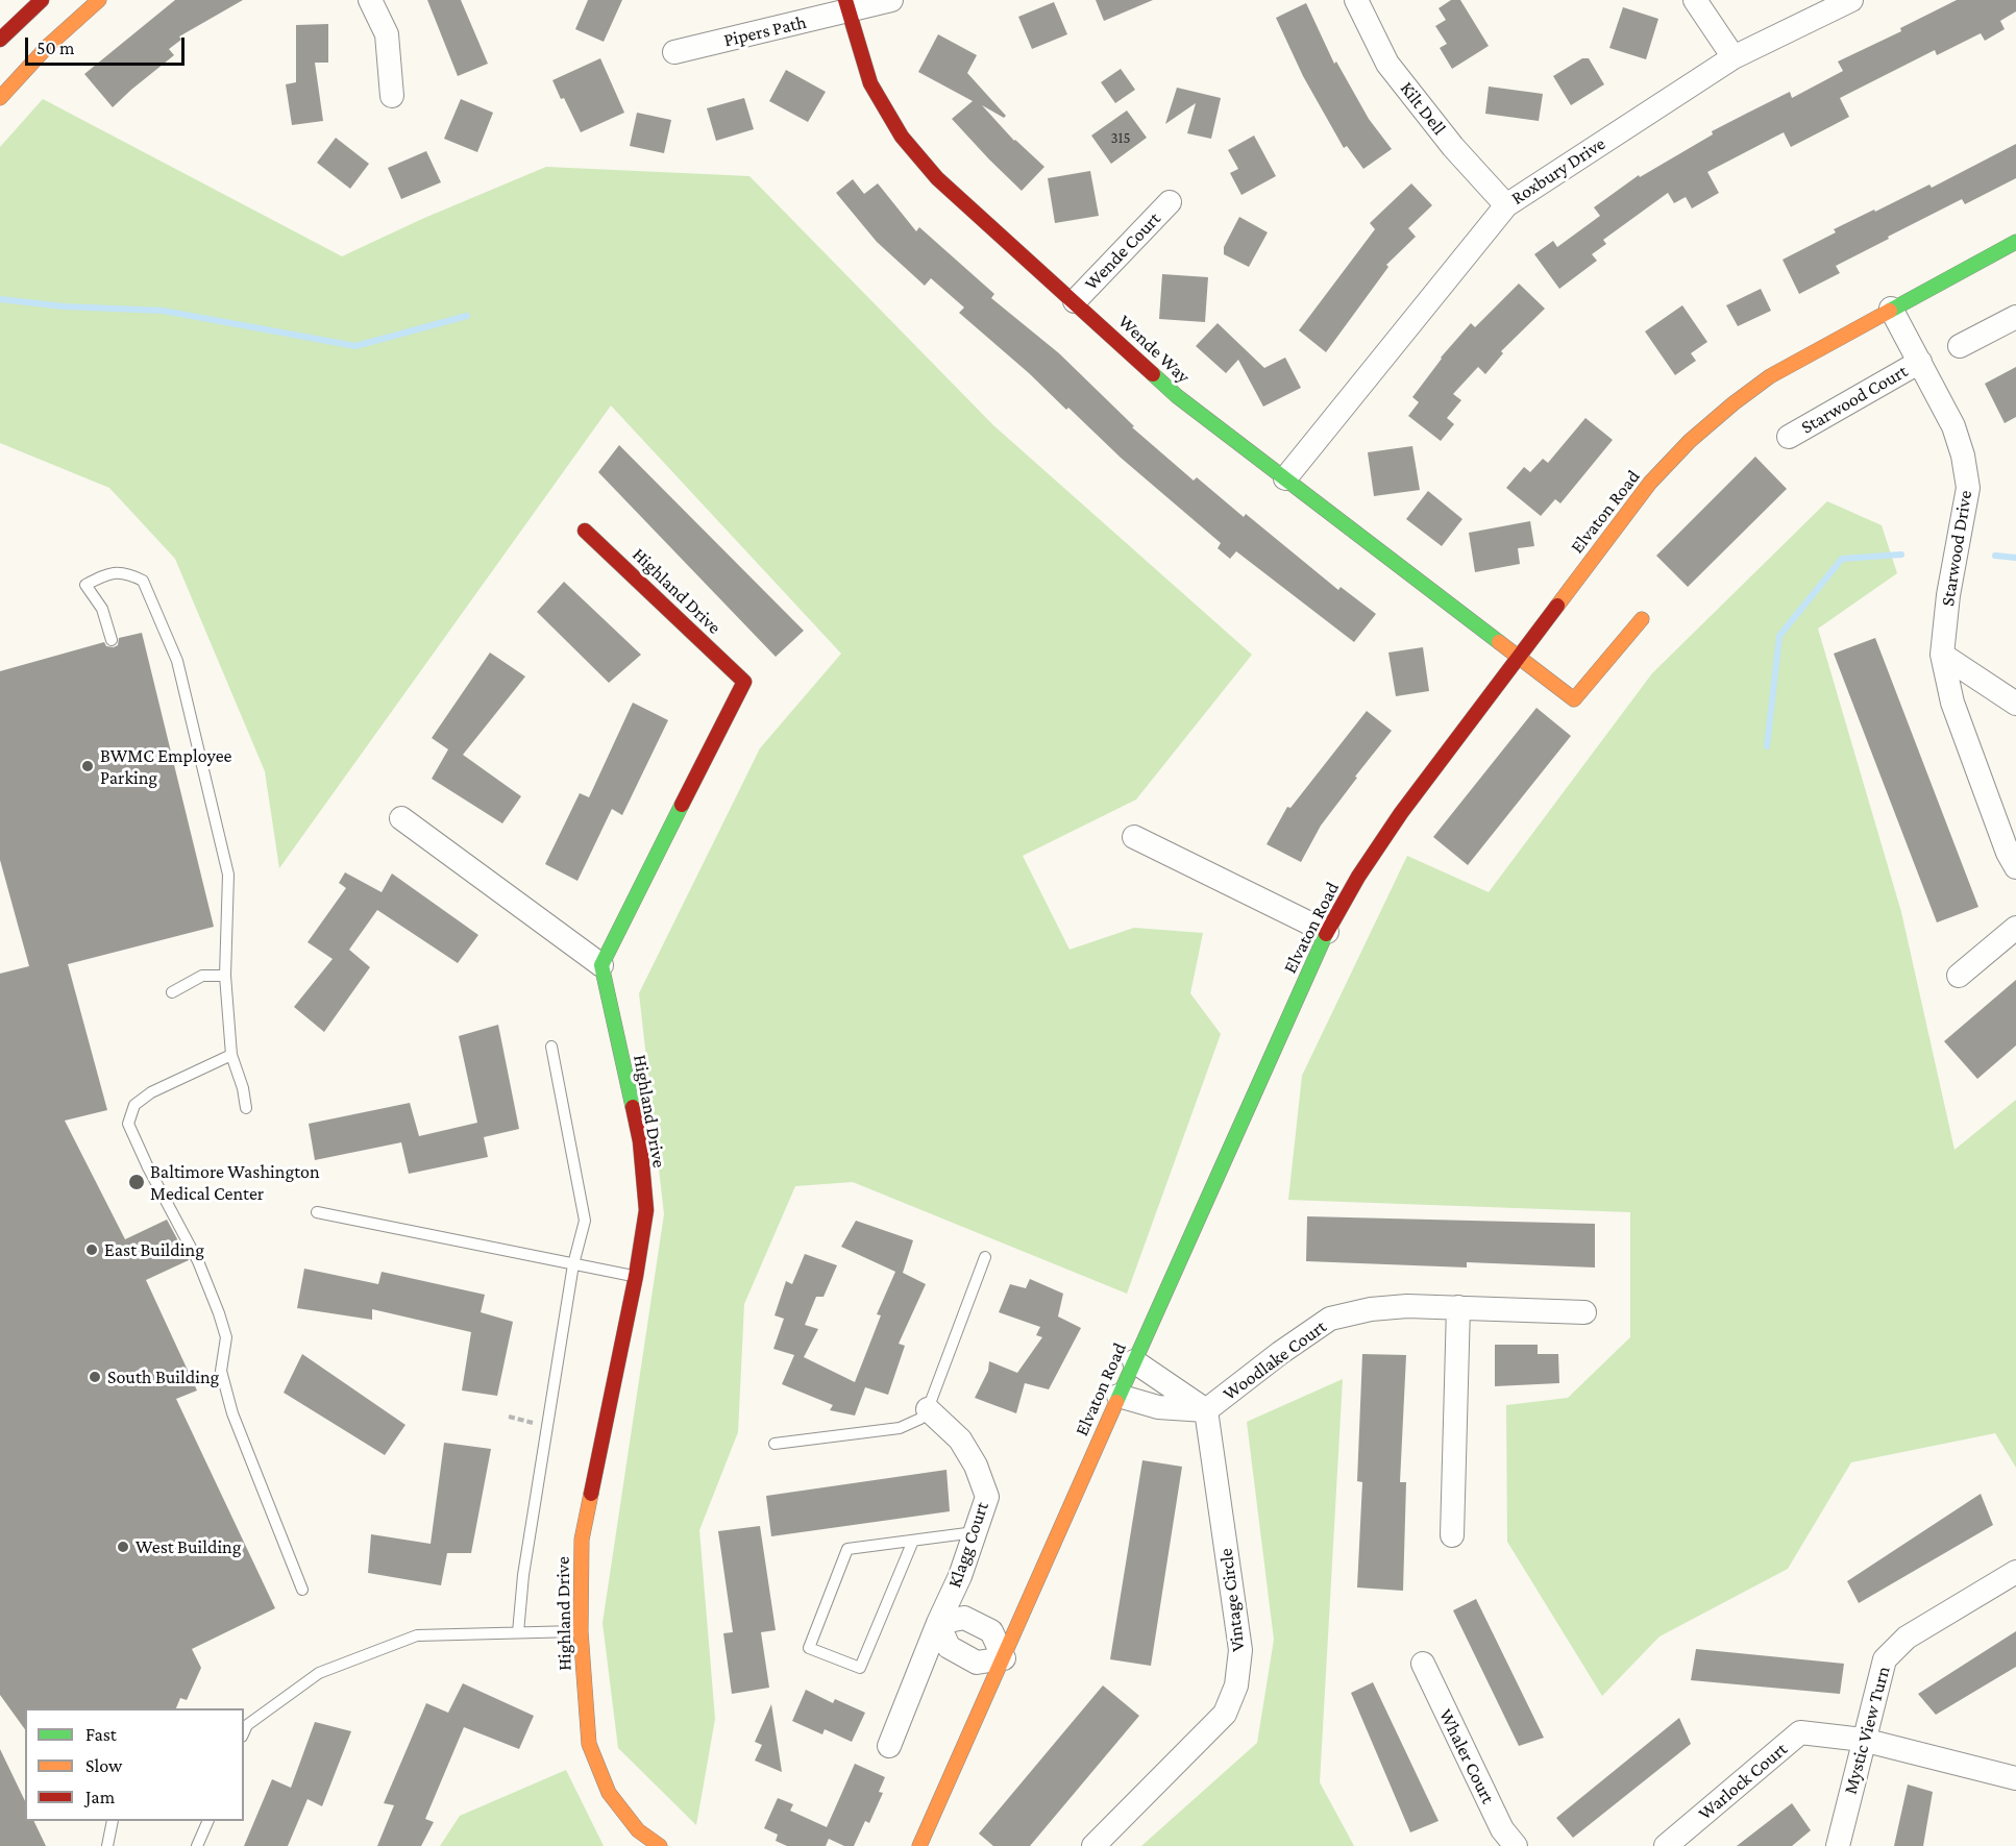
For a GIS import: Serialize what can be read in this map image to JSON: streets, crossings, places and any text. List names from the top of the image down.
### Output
{
  "streets": {
    "street": [
      "Pipers Path",
      "Kilt Dell",
      "Roxbury Drive",
      "Wende Court",
      "Wende Way",
      "Starwood Court",
      "Elvaton Road",
      "Starwood Drive",
      "Highland Drive",
      "Woodlake Court",
      "Klagg Court",
      "Vintage Circle",
      "Mystic View Turn",
      "Whaler Court",
      "Warlock Court"
    ]
  },
  "crossings": [
    ["Pipers Path", "Wende Way"],
    ["Kilt Dell", "Roxbury Drive"],
    ["Roxbury Drive", "Wende Way"],
    ["Wende Court", "Wende Way"],
    ["Wende Way", "Elvaton Road"],
    ["Starwood Court", "Starwood Drive"],
    ["Elvaton Road", "Starwood Drive"],
    ["Elvaton Road", "Klagg Court"],
    ["Woodlake Court", "Vintage Circle"],
    ["Mystic View Turn", "Warlock Court"]
  ],
  "places": [
    "BWMC Employee Parking",
    "Baltimore Washington Medical Center",
    "East Building",
    "South Building",
    "West Building"
  ],
  "house_numbers": ["315"],
  "legend": ["Fast", "Slow", "Jam"],
  "scale_bar": "50 m"
}
